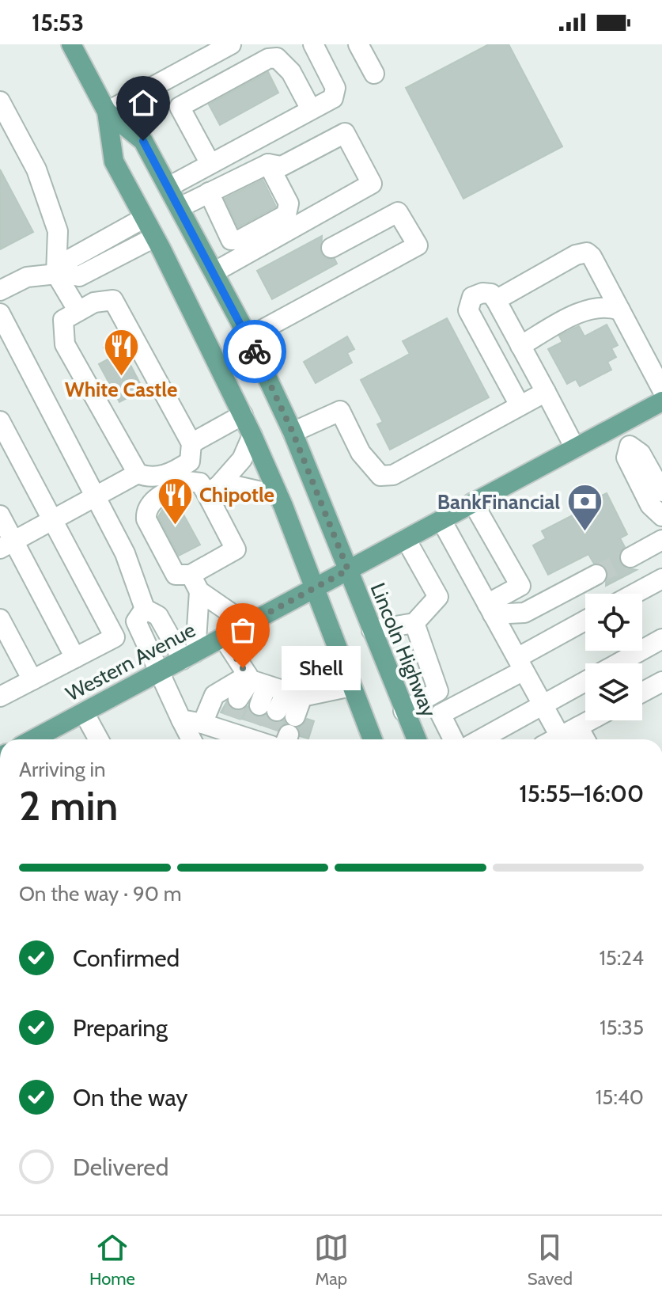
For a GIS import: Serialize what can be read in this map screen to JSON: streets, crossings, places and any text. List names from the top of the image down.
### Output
{
  "streets": {
    "main road": ["Lincoln Highway", "Western Avenue"]
  },
  "crossings": [
    ["Lincoln Highway", "Western Avenue"]
  ],
  "places": {
    "restaurant": ["White Castle", "Chipotle"],
    "bank": ["BankFinancial"],
    "other": ["Shell"]
  },
  "page": {
    "status": "15:53",
    "bubble": "Shell",
    "heading": ["2 min", "Arriving in", "15:55–16:00"],
    "bar": "On the way · 90 m",
    "list": [
      ["Confirmed", "15:24"],
      ["Preparing", "15:35"],
      ["On the way", "15:40"],
      "Delivered"
    ],
    "tabs": ["Home", "Map", "Saved"]
  }
}
